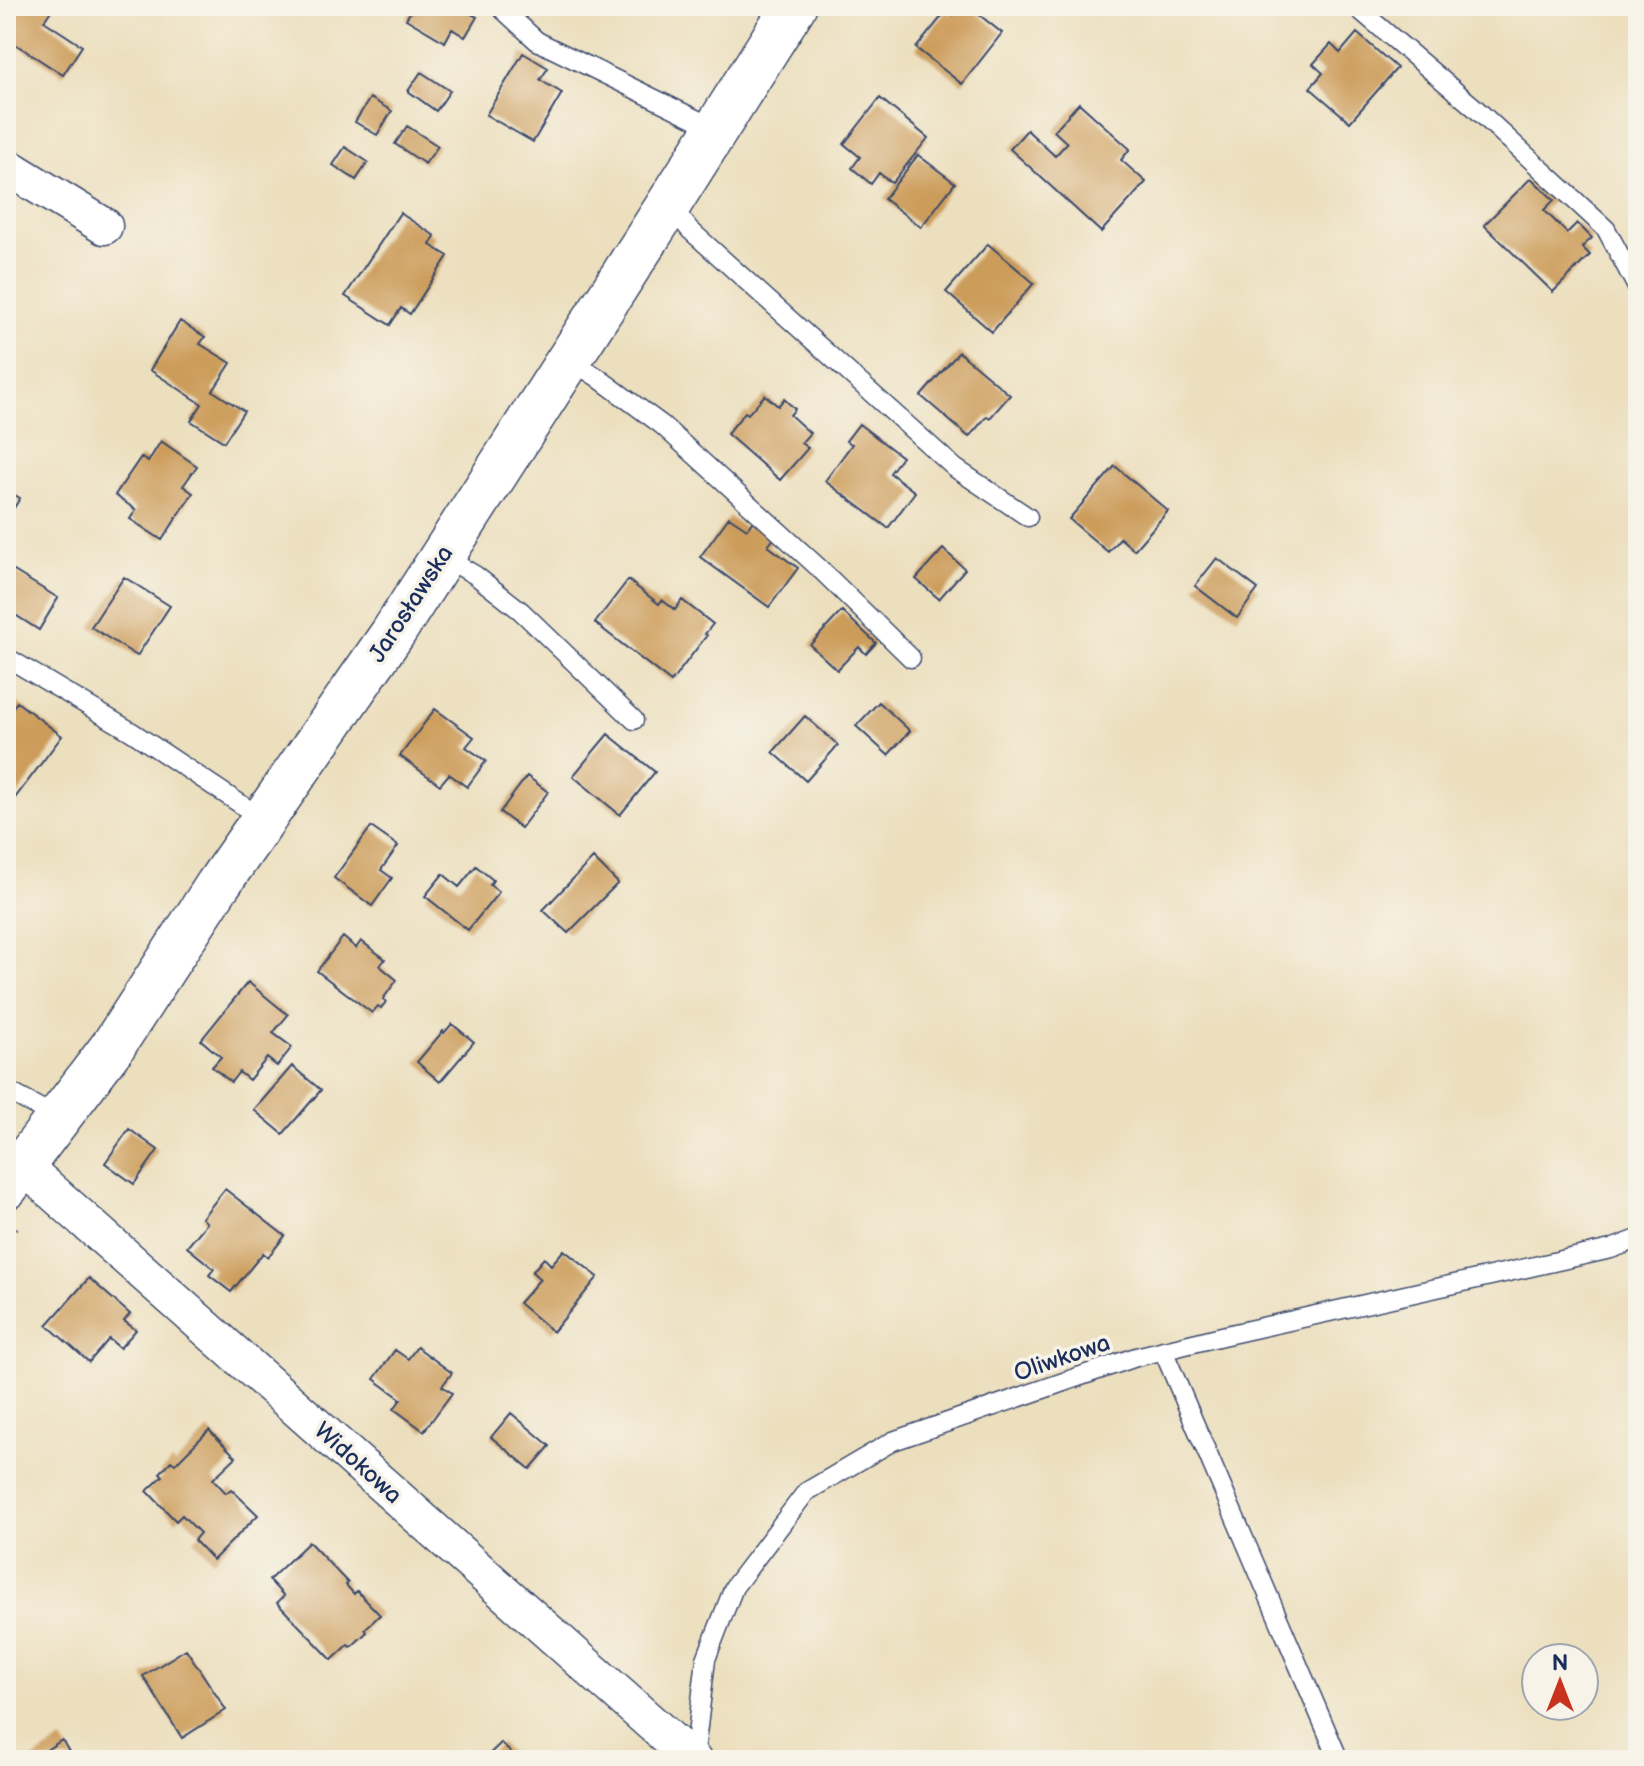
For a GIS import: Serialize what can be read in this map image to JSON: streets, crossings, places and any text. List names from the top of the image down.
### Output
{
  "streets": {
    "main road": ["Jarosławska"],
    "street": ["Widokowa"],
    "lane": ["Oliwkowa"]
  },
  "crossings": [
    ["Jarosławska", "Widokowa"],
    ["Oliwkowa", "Widokowa"]
  ],
  "north": "top"
}
